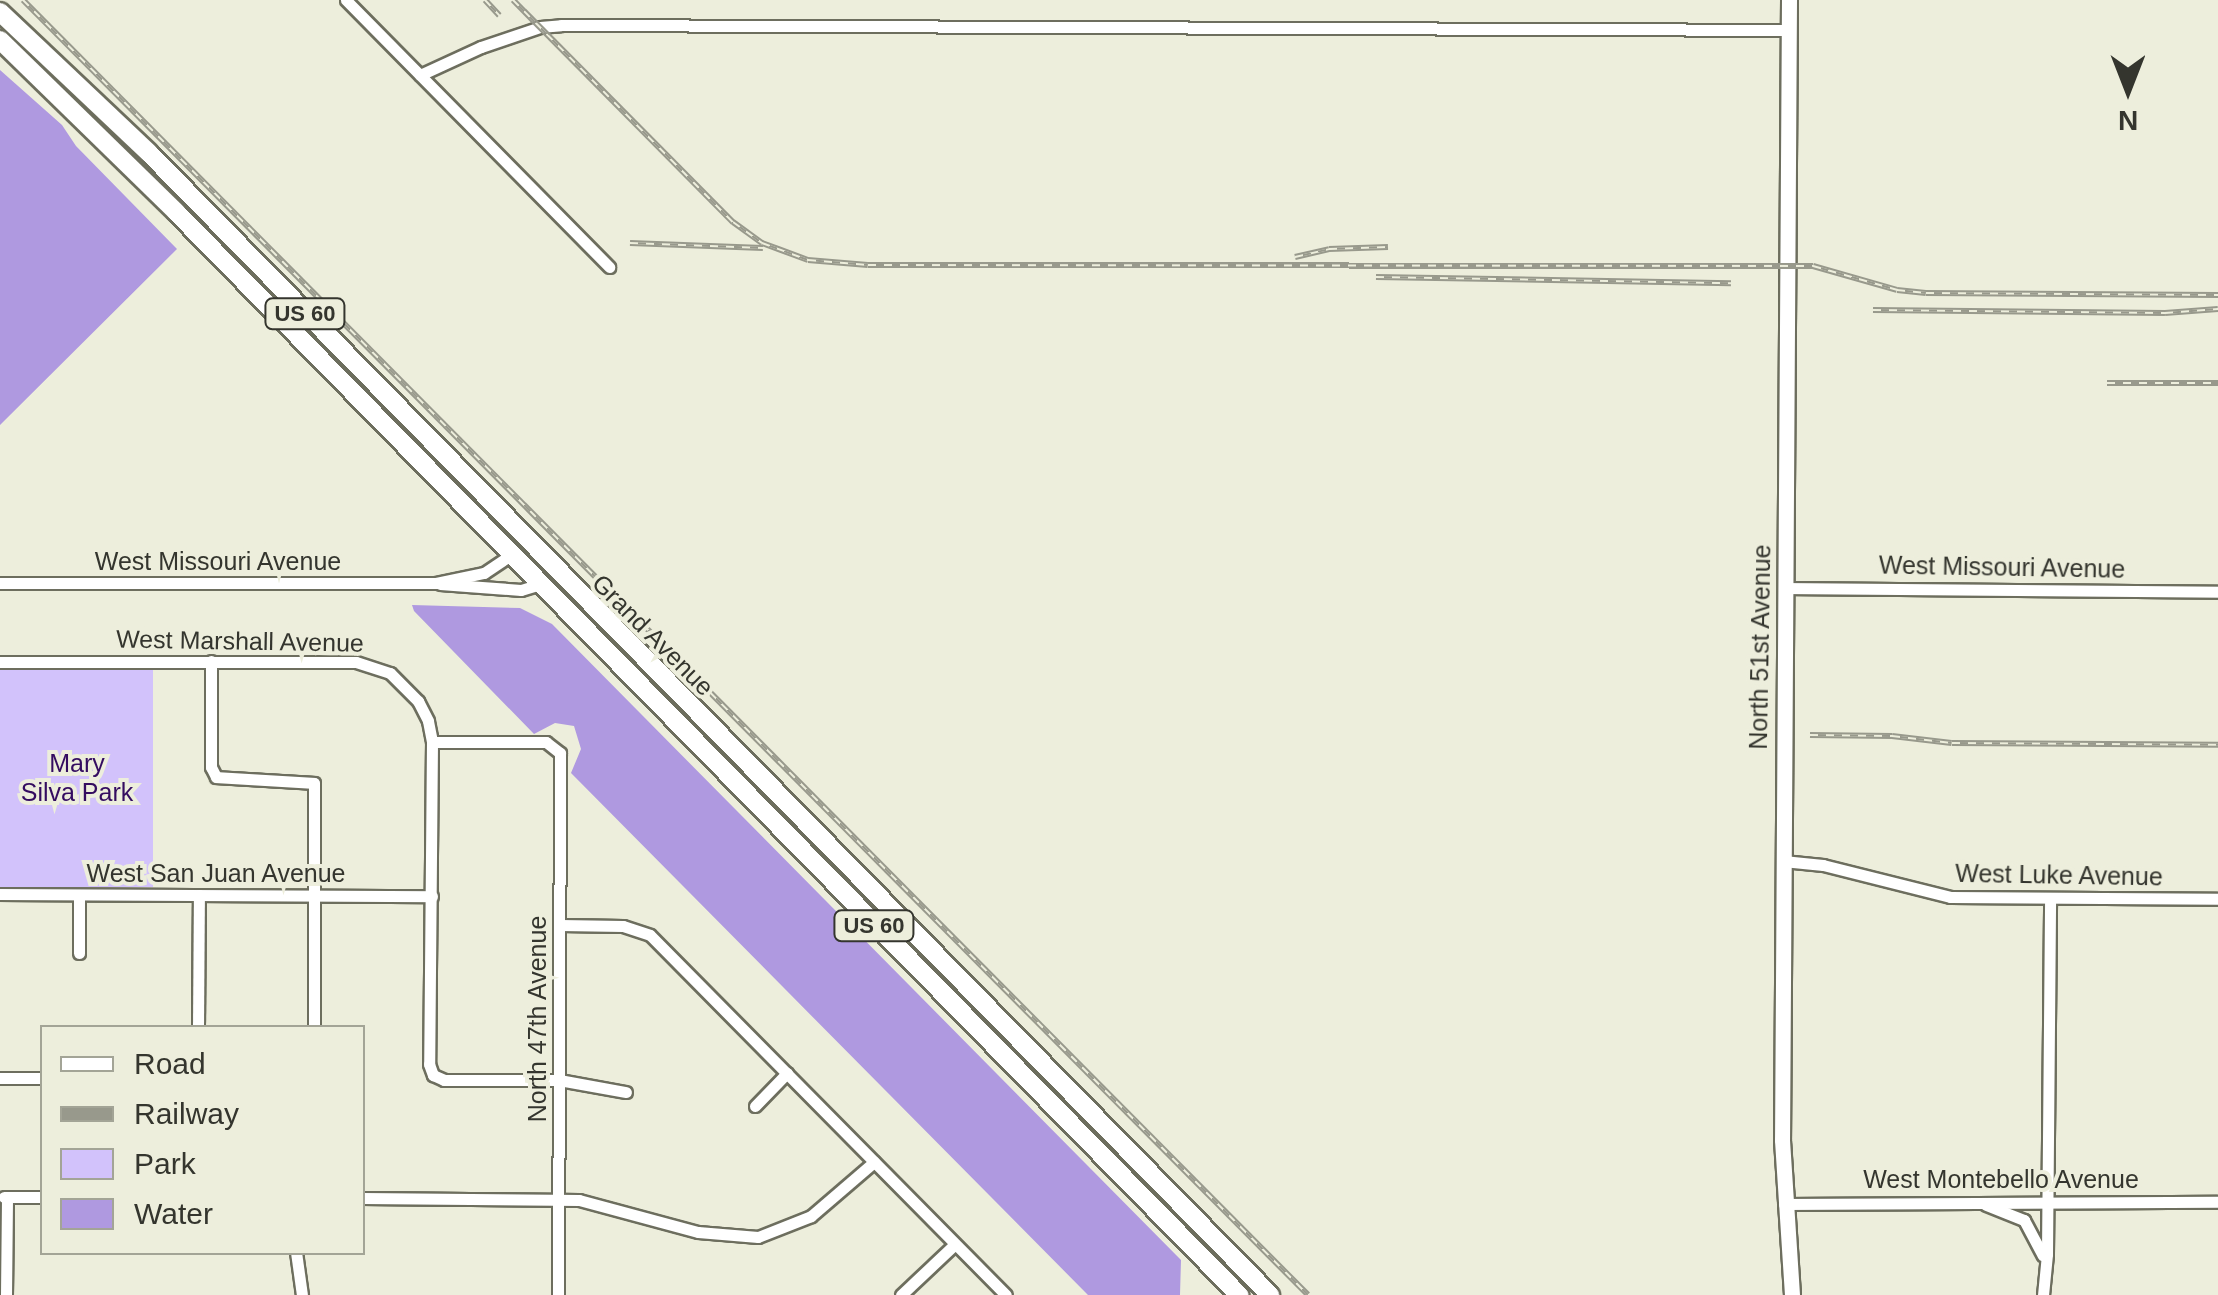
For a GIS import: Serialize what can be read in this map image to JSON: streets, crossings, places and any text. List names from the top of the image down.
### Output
{
  "streets": {
    "highway": ["US 60", "Grand Avenue"],
    "main road": ["North 51st Avenue"],
    "street": [
      "West Missouri Avenue",
      "West Marshall Avenue",
      "West San Juan Avenue",
      "West Luke Avenue",
      "North 47th Avenue",
      "West Montebello Avenue"
    ]
  },
  "crossings": [
    ["West Missouri Avenue", "Grand Avenue"],
    ["West Missouri Avenue", "North 51st Avenue"],
    ["West Marshall Avenue", "North 47th Avenue"],
    ["North 51st Avenue", "West Luke Avenue"],
    ["North 51st Avenue", "West Montebello Avenue"]
  ],
  "parks": ["Mary Silva Park"],
  "legend": [
    "Road",
    "Railway",
    "Park",
    "Water"
  ],
  "north": "bottom"
}
